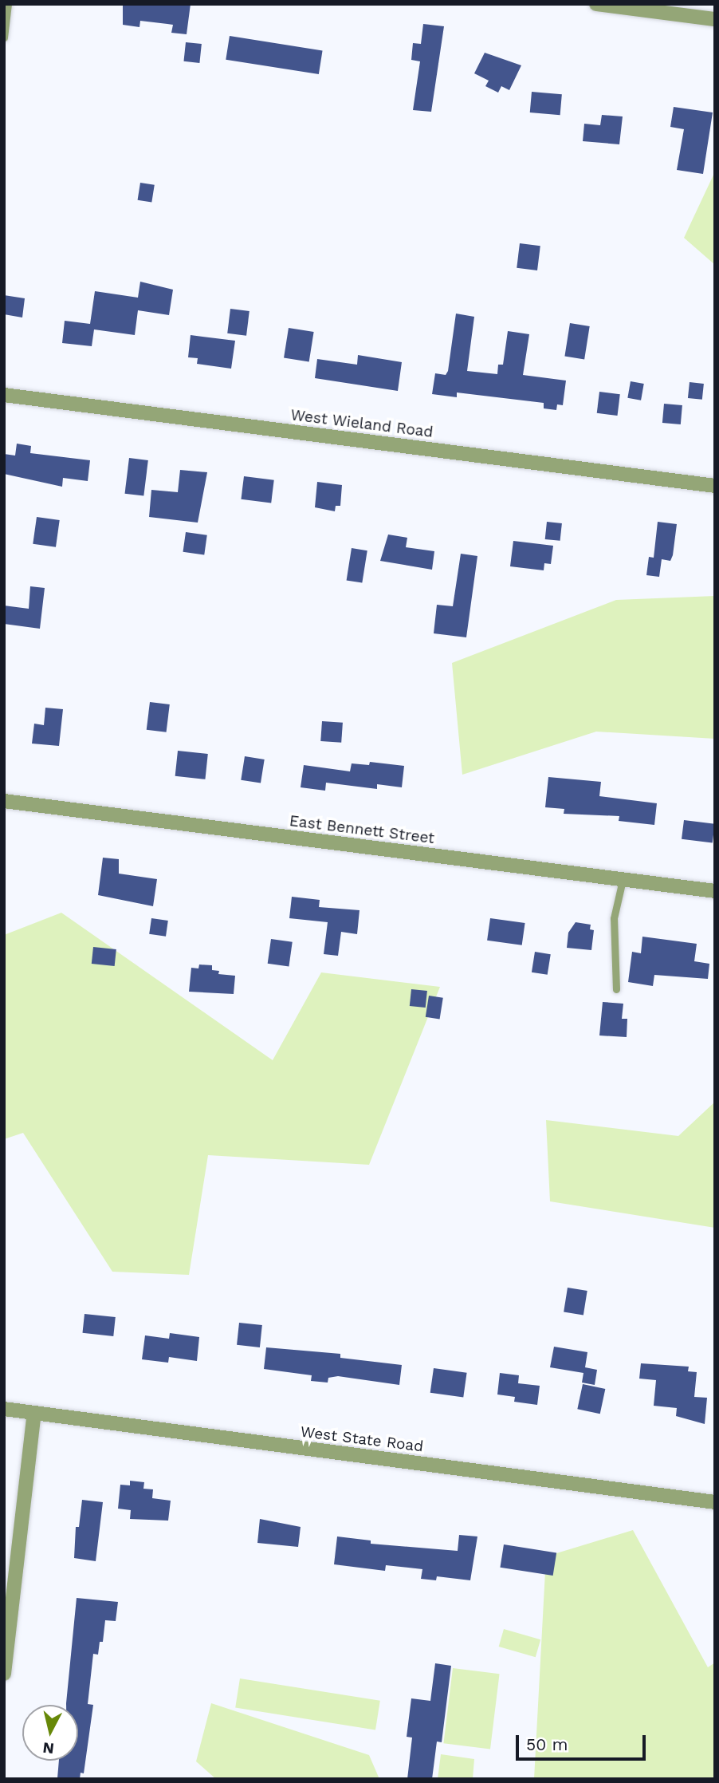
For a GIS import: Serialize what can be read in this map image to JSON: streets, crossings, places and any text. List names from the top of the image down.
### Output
{
  "streets": {
    "street": ["West Wieland Road", "East Bennett Street", "West State Road"]
  },
  "scale_bar": "50 m",
  "north": "bottom"
}
